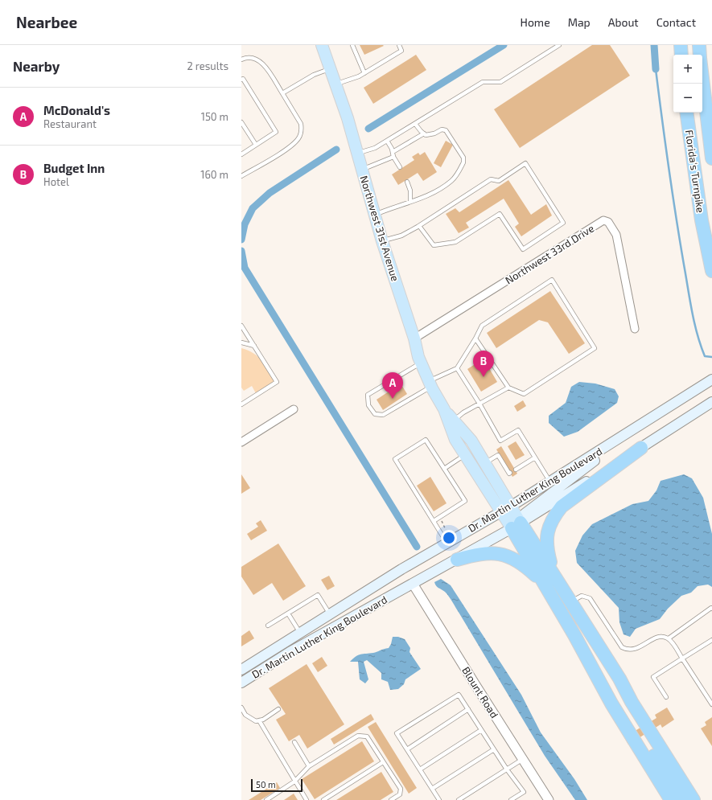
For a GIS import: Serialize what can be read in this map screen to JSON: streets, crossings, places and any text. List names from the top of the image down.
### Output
{
  "streets": {
    "highway": ["Florida's Turnpike"],
    "main road": ["Northwest 31st Avenue", "Dr. Martin Luther King Boulevard"],
    "street": ["Northwest 33rd Drive", "Blount Road"]
  },
  "crossings": [
    ["Northwest 31st Avenue", "Northwest 33rd Drive"],
    ["Northwest 31st Avenue", "Dr. Martin Luther King Boulevard"],
    ["Dr. Martin Luther King Boulevard", "Blount Road"]
  ],
  "scale_bar": "50 m",
  "page": {
    "header": "Nearbee",
    "nav": [
      "Home",
      "Map",
      "About",
      "Contact"
    ],
    "heading": ["Nearby", "2 results"],
    "map_buttons": ["+", "−"],
    "list": [
      {
        "mark": "A",
        "name": "McDonald's",
        "note": "Restaurant",
        "value": "150 m"
      },
      {
        "mark": "B",
        "name": "Budget Inn",
        "note": "Hotel",
        "value": "160 m"
      }
    ],
    "pins": ["B", "A"],
    "scale": "50 m"
  }
}
